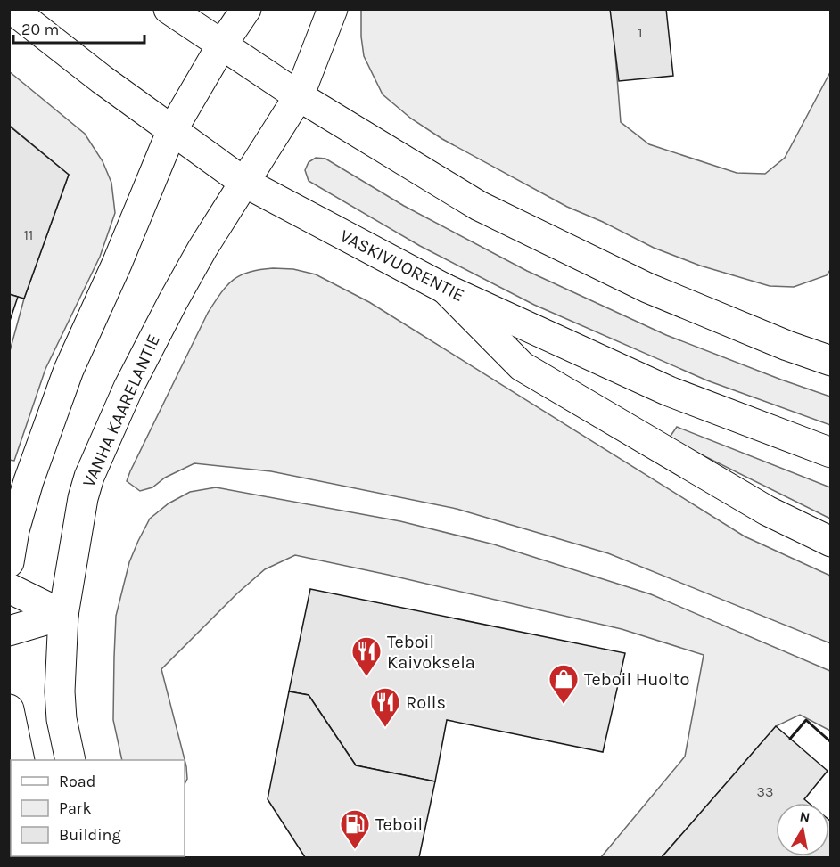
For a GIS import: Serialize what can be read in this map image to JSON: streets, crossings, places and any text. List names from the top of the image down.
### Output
{
  "streets": {
    "main road": ["VASKIVUORENTIE", "VANHA KAARELANTIE"]
  },
  "crossings": [
    ["VASKIVUORENTIE", "VANHA KAARELANTIE"]
  ],
  "places": {
    "restaurant": ["Teboil Kaivoksela", "Rolls"],
    "shop": ["Teboil Huolto"],
    "fuel station": ["Teboil"]
  },
  "house_numbers": ["1", "11", "33"],
  "legend": ["Road", "Park", "Building"],
  "scale_bar": "20 m",
  "north": "top"
}
